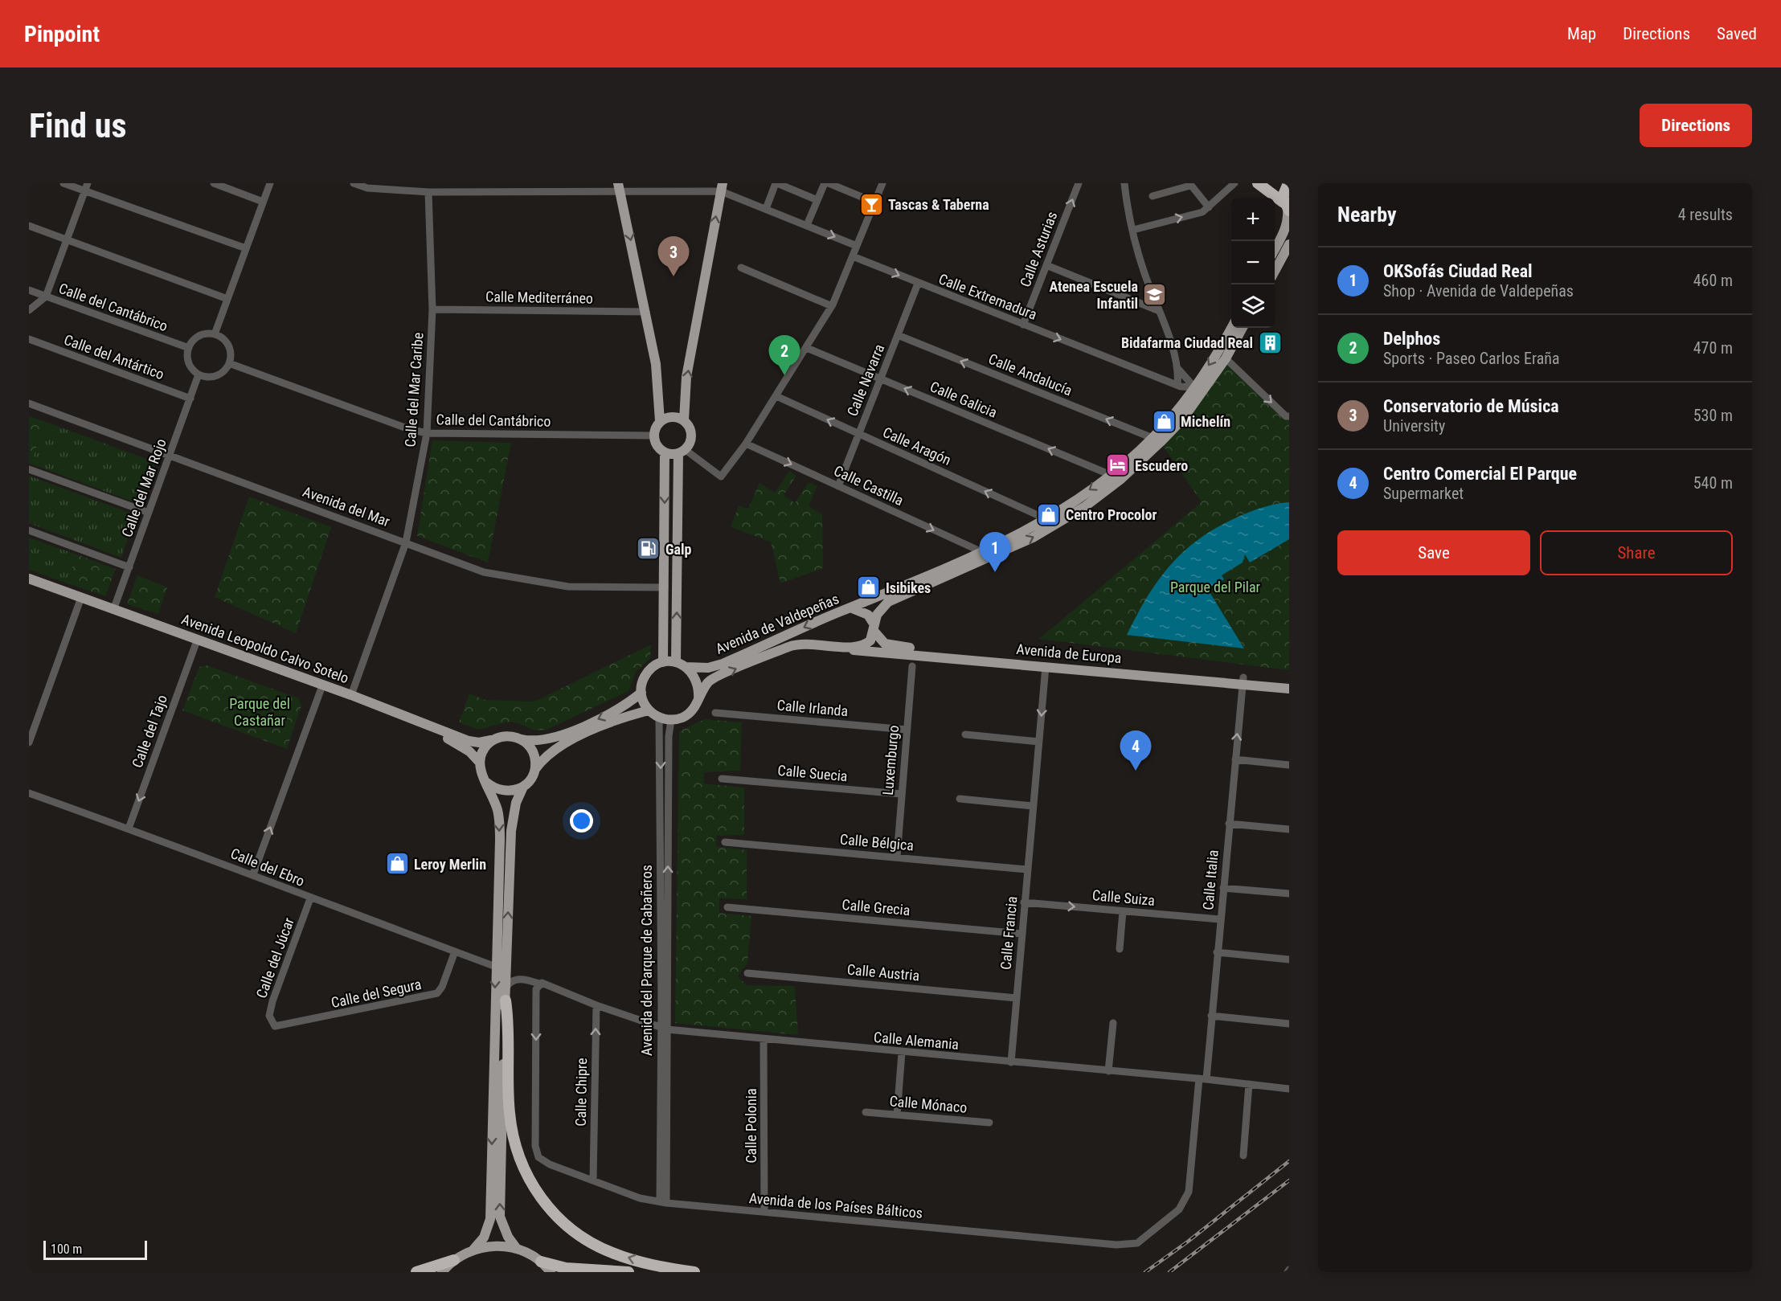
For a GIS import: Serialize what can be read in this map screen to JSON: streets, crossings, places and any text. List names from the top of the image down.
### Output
{
  "streets": {
    "main road": ["Avenida de Valdepeñas", "Avenida Leopoldo Calvo Sotelo", "Avenida de Europa"],
    "street": [
      "Calle Asturias",
      "Calle Extremadura",
      "Calle Mediterráneo",
      "Calle del Cantábrico",
      "Calle del Antártico",
      "Calle Andalucía",
      "Calle Navarra",
      "Calle del Mar Caribe",
      "Calle Galicia",
      "Calle Aragón",
      "Calle Castilla",
      "Calle del Mar Rojo",
      "Avenida del Mar",
      "Calle Irlanda",
      "Calle del Tajo",
      "Luxemburgo",
      "Calle Suecia",
      "Calle Bélgica",
      "Calle del Ebro",
      "Calle Italia",
      "Calle Suiza",
      "Calle Grecia",
      "Calle Francia",
      "Calle del Júcar",
      "Avenida del Parque de Cabañeros",
      "Calle Austria",
      "Calle del Segura",
      "Calle Alemania",
      "Calle Chipre",
      "Calle Mónaco",
      "Calle Polonia",
      "Avenida de los Países Bálticos"
    ]
  },
  "crossings": [
    ["Calle Asturias", "Calle Extremadura"],
    ["Calle Extremadura", "Calle Navarra"],
    ["Calle Extremadura", "Avenida de Valdepeñas"],
    ["Calle Mediterráneo", "Calle del Mar Caribe"],
    ["Calle del Cantábrico", "Calle del Mar Caribe"],
    ["Calle del Cantábrico", "Calle del Mar Rojo"],
    ["Calle del Antártico", "Calle del Mar Rojo"],
    ["Calle Andalucía", "Calle Navarra"],
    ["Calle Andalucía", "Avenida de Valdepeñas"],
    ["Calle Navarra", "Calle Galicia"],
    ["Calle Navarra", "Calle Aragón"],
    ["Calle Navarra", "Calle Castilla"],
    ["Calle del Mar Caribe", "Avenida del Mar"],
    ["Calle del Mar Caribe", "Avenida Leopoldo Calvo Sotelo"],
    ["Calle Galicia", "Avenida de Valdepeñas"],
    ["Calle Aragón", "Avenida de Valdepeñas"],
    ["Calle Castilla", "Avenida de Valdepeñas"],
    ["Calle del Mar Rojo", "Avenida del Mar"],
    ["Calle del Mar Rojo", "Avenida Leopoldo Calvo Sotelo"],
    ["Avenida de Valdepeñas", "Avenida de Europa"],
    ["Avenida de Valdepeñas", "Avenida del Parque de Cabañeros"],
    ["Avenida Leopoldo Calvo Sotelo", "Calle del Tajo"],
    ["Avenida de Europa", "Calle Italia"],
    ["Avenida de Europa", "Calle Francia"],
    ["Calle Irlanda", "Luxemburgo"],
    ["Calle del Tajo", "Calle del Ebro"],
    ["Luxemburgo", "Calle Suecia"],
    ["Luxemburgo", "Calle Bélgica"],
    ["Calle Bélgica", "Calle Francia"],
    ["Calle del Ebro", "Calle del Júcar"],
    ["Calle del Ebro", "Calle del Segura"],
    ["Calle Italia", "Calle Suiza"],
    ["Calle Italia", "Calle Alemania"],
    ["Calle Italia", "Avenida de los Países Bálticos"],
    ["Calle Suiza", "Calle Francia"],
    ["Calle Grecia", "Calle Francia"],
    ["Calle Francia", "Calle Austria"],
    ["Calle Francia", "Calle Alemania"],
    ["Calle del Júcar", "Calle del Segura"],
    ["Avenida del Parque de Cabañeros", "Calle Alemania"],
    ["Avenida del Parque de Cabañeros", "Avenida de los Países Bálticos"],
    ["Calle Alemania", "Calle Chipre"],
    ["Calle Alemania", "Calle Polonia"],
    ["Calle Alemania", "Avenida de los Países Bálticos"],
    ["Calle Chipre", "Avenida de los Países Bálticos"],
    ["Calle Polonia", "Avenida de los Países Bálticos"]
  ],
  "one_way": [
    "Calle Asturias",
    "Calle Andalucía",
    "Calle Galicia",
    "Calle Aragón",
    "Calle Castilla",
    "Calle del Tajo",
    "Calle Suiza",
    "Calle Chipre"
  ],
  "parks": ["Parque del Pilar", "Parque del Castañar"],
  "places": {
    "bar": ["Tascas & Taberna"],
    "school or university": ["Atenea Escuela Infantil"],
    "building": ["Bidafarma Ciudad Real"],
    "shop": [
      "Michelín",
      "Centro Procolor",
      "Isibikes",
      "Leroy Merlin"
    ],
    "hotel": ["Escudero"],
    "fuel station": ["Galp"]
  },
  "scale_bar": "100 m",
  "page": {
    "header": "Pinpoint",
    "nav": ["Map", "Directions", "Saved"],
    "buttons": [
      "Directions",
      ["Save", "Share"]
    ],
    "title": "Find us",
    "heading": ["Nearby", "4 results"],
    "map_buttons": ["+", "−"],
    "pins": [
      "3",
      "2",
      "1",
      "4"
    ],
    "list": [
      {
        "mark": "1",
        "name": "OKSofás Ciudad Real",
        "note": "Shop · Avenida de Valdepeñas",
        "value": "460 m"
      },
      {
        "mark": "2",
        "name": "Delphos",
        "note": "Sports · Paseo Carlos Eraña",
        "value": "470 m"
      },
      {
        "mark": "3",
        "name": "Conservatorio de Música",
        "note": "University",
        "value": "530 m"
      },
      {
        "mark": "4",
        "name": "Centro Comercial El Parque",
        "note": "Supermarket",
        "value": "540 m"
      }
    ],
    "scale": "100 m"
  }
}
